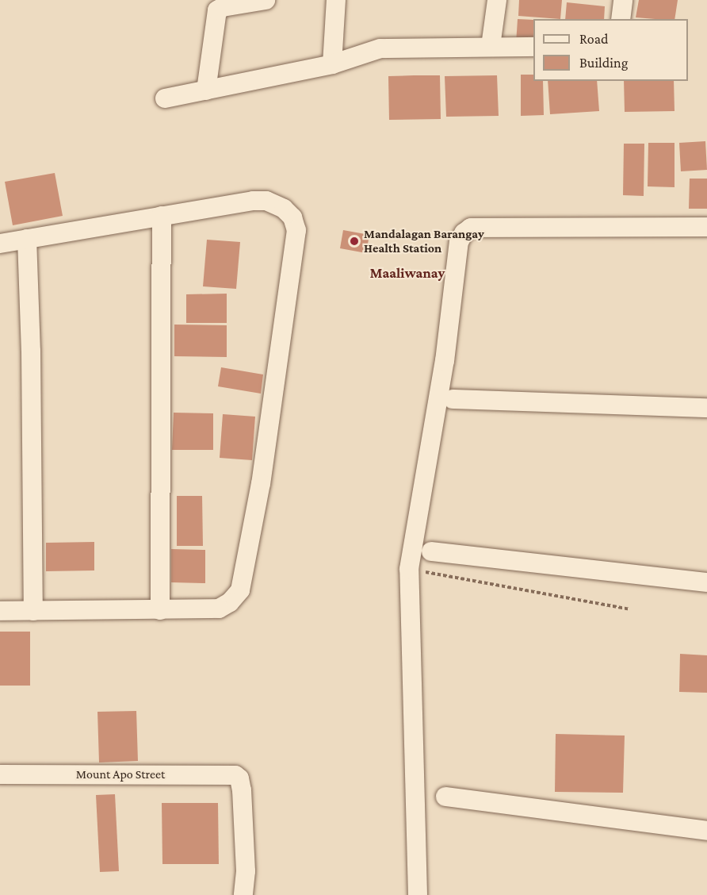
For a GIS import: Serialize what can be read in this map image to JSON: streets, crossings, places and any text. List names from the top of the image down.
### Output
{
  "streets": {
    "street": ["Mount Apo Street"]
  },
  "districts": ["Maaliwanay"],
  "places": ["Mandalagan Barangay Health Station"],
  "legend": ["Road", "Building"]
}
